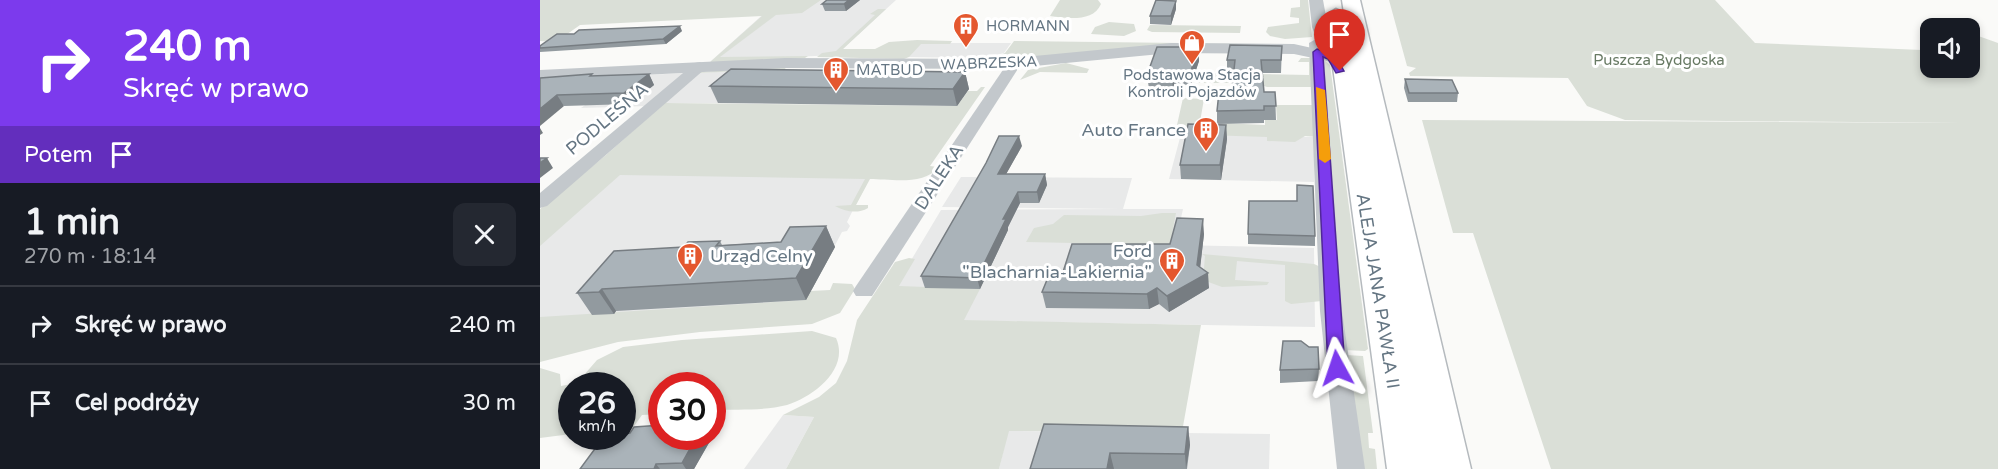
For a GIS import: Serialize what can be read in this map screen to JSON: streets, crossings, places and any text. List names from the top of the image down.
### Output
{
  "streets": {
    "main road": ["ALEJA JANA PAWŁA II"],
    "street": ["WĄBRZESKA", "PODLEŚNA", "DALEKA"]
  },
  "crossings": [
    ["WĄBRZESKA", "PODLEŚNA"],
    ["WĄBRZESKA", "DALEKA"],
    ["WĄBRZESKA", "ALEJA JANA PAWŁA II"]
  ],
  "parks": ["Puszcza Bydgoska"],
  "places": {
    "building": [
      "HORMANN",
      "MATBUD",
      "Auto France",
      "Urząd Celny",
      "Ford \"Blacharnia-Lakiernia\""
    ],
    "shop": ["Podstawowa Stacja Kontroli Pojazdów"]
  },
  "page": {
    "turn": ["240 m", "Skręć w prawo"],
    "then": "Potem",
    "heading": ["1 min", "270 m · 18:14"],
    "list": [
      {
        "name": "Skręć w prawo",
        "value": "240 m"
      },
      {
        "name": "Cel podróży",
        "value": "30 m"
      }
    ],
    "speed": "26 km/h",
    "limit": "30"
  }
}
